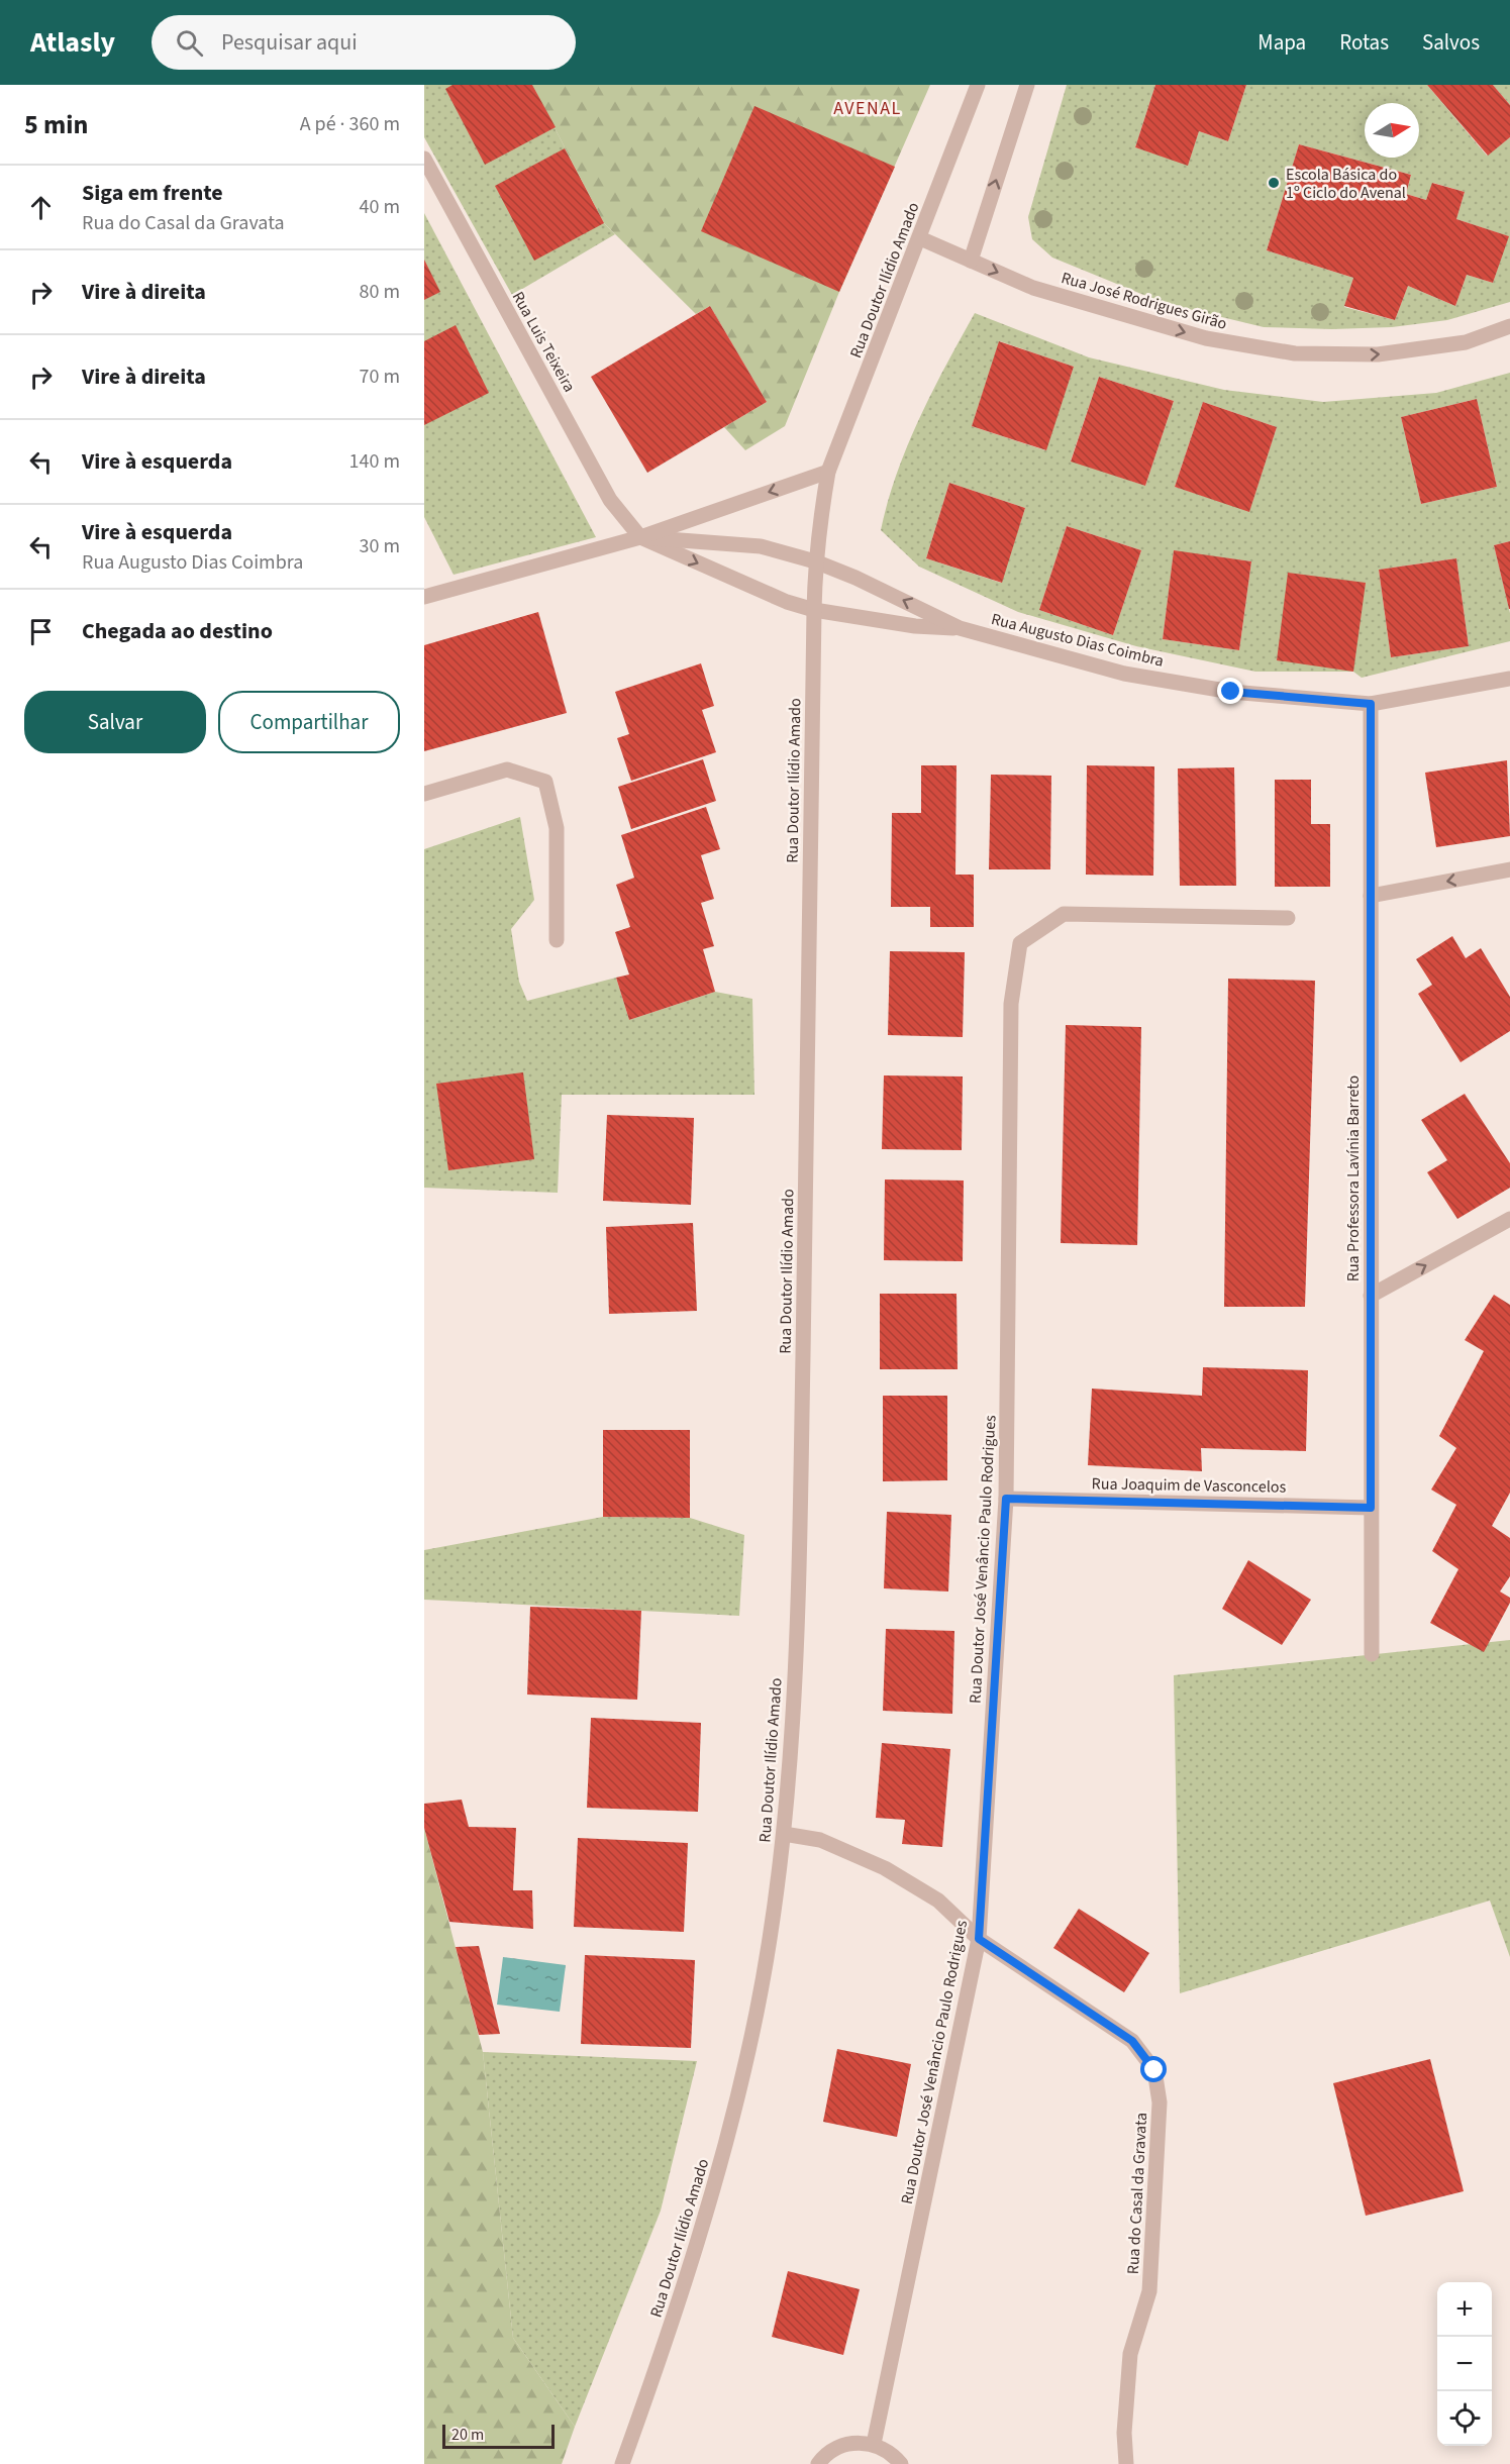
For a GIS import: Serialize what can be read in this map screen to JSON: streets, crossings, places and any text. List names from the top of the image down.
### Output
{
  "streets": {
    "street": [
      "Rua Doutor Ilídio Amado",
      "Rua José Rodrigues Girão",
      "Rua Luis Teixeira",
      "Rua Augusto Dias Coimbra",
      "Rua Professora Lavínia Barreto",
      "Rua Joaquim de Vasconcelos",
      "Rua Doutor José Venâncio Paulo Rodrigues",
      "Rua do Casal da Gravata"
    ]
  },
  "crossings": [
    ["Rua Doutor Ilídio Amado", "Rua José Rodrigues Girão"],
    ["Rua Doutor Ilídio Amado", "Rua do Casal da Gravata"],
    ["Rua Augusto Dias Coimbra", "Rua Professora Lavínia Barreto"],
    ["Rua Professora Lavínia Barreto", "Rua Joaquim de Vasconcelos"],
    ["Rua Joaquim de Vasconcelos", "Rua Doutor José Venâncio Paulo Rodrigues"],
    ["Rua Doutor José Venâncio Paulo Rodrigues", "Rua do Casal da Gravata"]
  ],
  "one_way": ["Rua José Rodrigues Girão"],
  "districts": ["AVENAL"],
  "places": ["Escola Básica do 1º Ciclo do Avenal"],
  "scale_bar": "20 m",
  "north": "right",
  "page": {
    "header": "Atlasly",
    "search": "Pesquisar aqui",
    "nav": ["Mapa", "Rotas", "Salvos"],
    "heading": ["5 min", "A pé · 360 m"],
    "list": [
      ["Siga em frente", "Rua do Casal da Gravata", "40 m"],
      ["Vire à direita", "80 m"],
      ["Vire à direita", "70 m"],
      ["Vire à esquerda", "140 m"],
      ["Vire à esquerda", "Rua Augusto Dias Coimbra", "30 m"],
      "Chegada ao destino"
    ],
    "buttons": ["Salvar", "Compartilhar"],
    "map_buttons": ["+", "−"],
    "scale": "20 m"
  }
}
